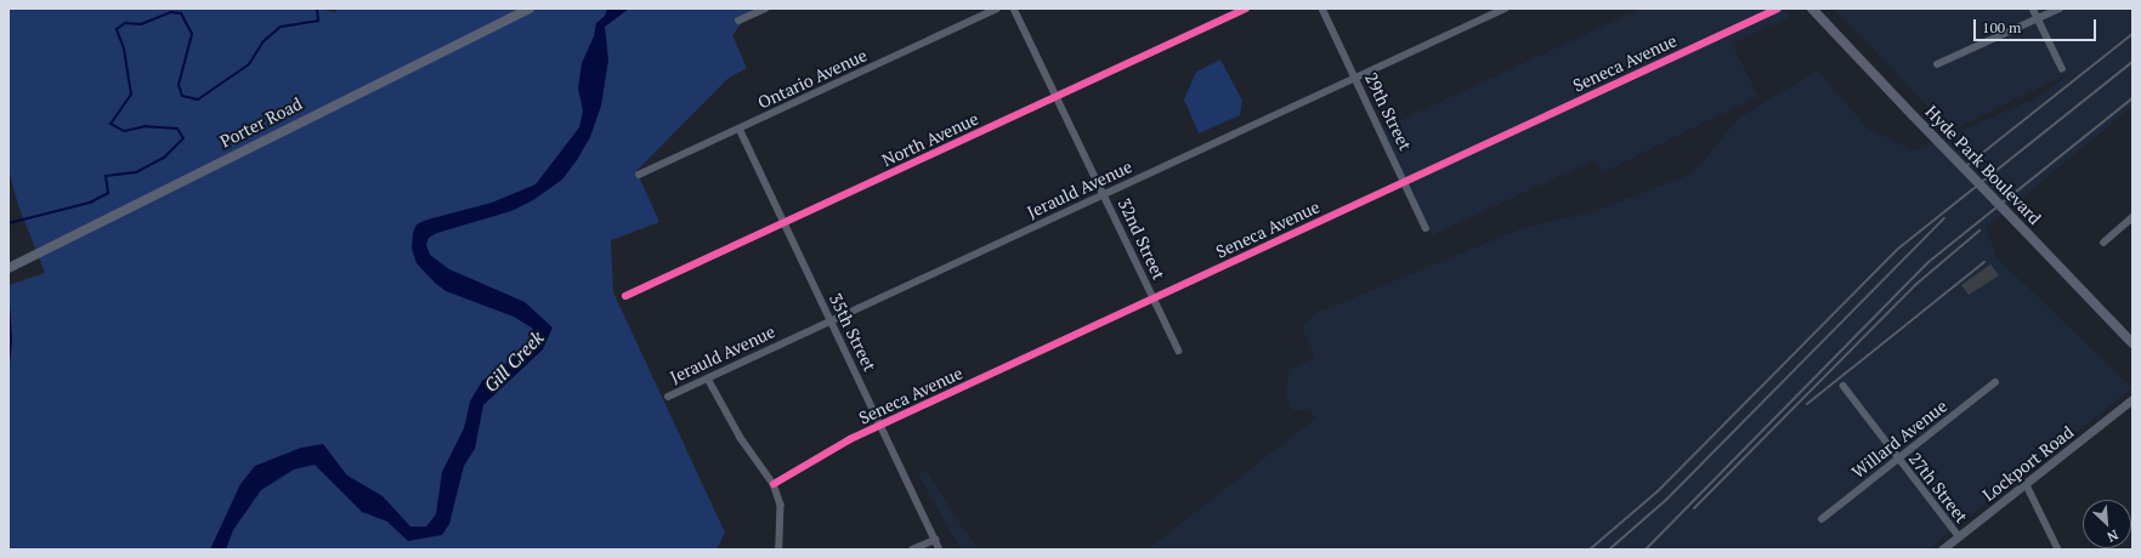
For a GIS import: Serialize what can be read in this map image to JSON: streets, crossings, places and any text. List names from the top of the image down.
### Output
{
  "streets": {
    "main road": ["Porter Road", "Hyde Park Boulevard"],
    "street": [
      "Seneca Avenue",
      "Ontario Avenue",
      "29th Street",
      "North Avenue",
      "Jerauld Avenue",
      "32nd Street",
      "35th Street",
      "Willard Avenue",
      "Lockport Road",
      "27th Street"
    ]
  },
  "crossings": [
    ["Seneca Avenue", "29th Street"],
    ["Seneca Avenue", "32nd Street"],
    ["Seneca Avenue", "35th Street"],
    ["Ontario Avenue", "35th Street"],
    ["29th Street", "Jerauld Avenue"],
    ["North Avenue", "32nd Street"],
    ["North Avenue", "35th Street"],
    ["Jerauld Avenue", "32nd Street"],
    ["Jerauld Avenue", "35th Street"],
    ["Willard Avenue", "27th Street"],
    ["Lockport Road", "27th Street"]
  ],
  "water": ["Gill Creek"],
  "scale_bar": "100 m",
  "north": "bottom right"
}
